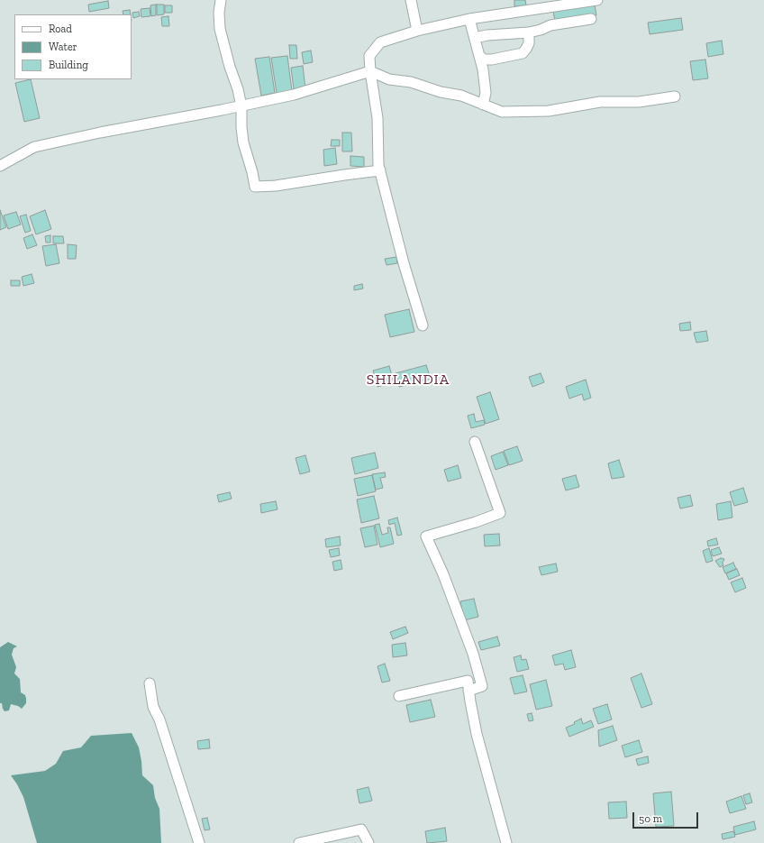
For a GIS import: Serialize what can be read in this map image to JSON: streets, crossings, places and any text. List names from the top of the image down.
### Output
{
  "districts": ["SHILANDIA"],
  "legend": ["Road", "Water", "Building"],
  "scale_bar": "50 m"
}
